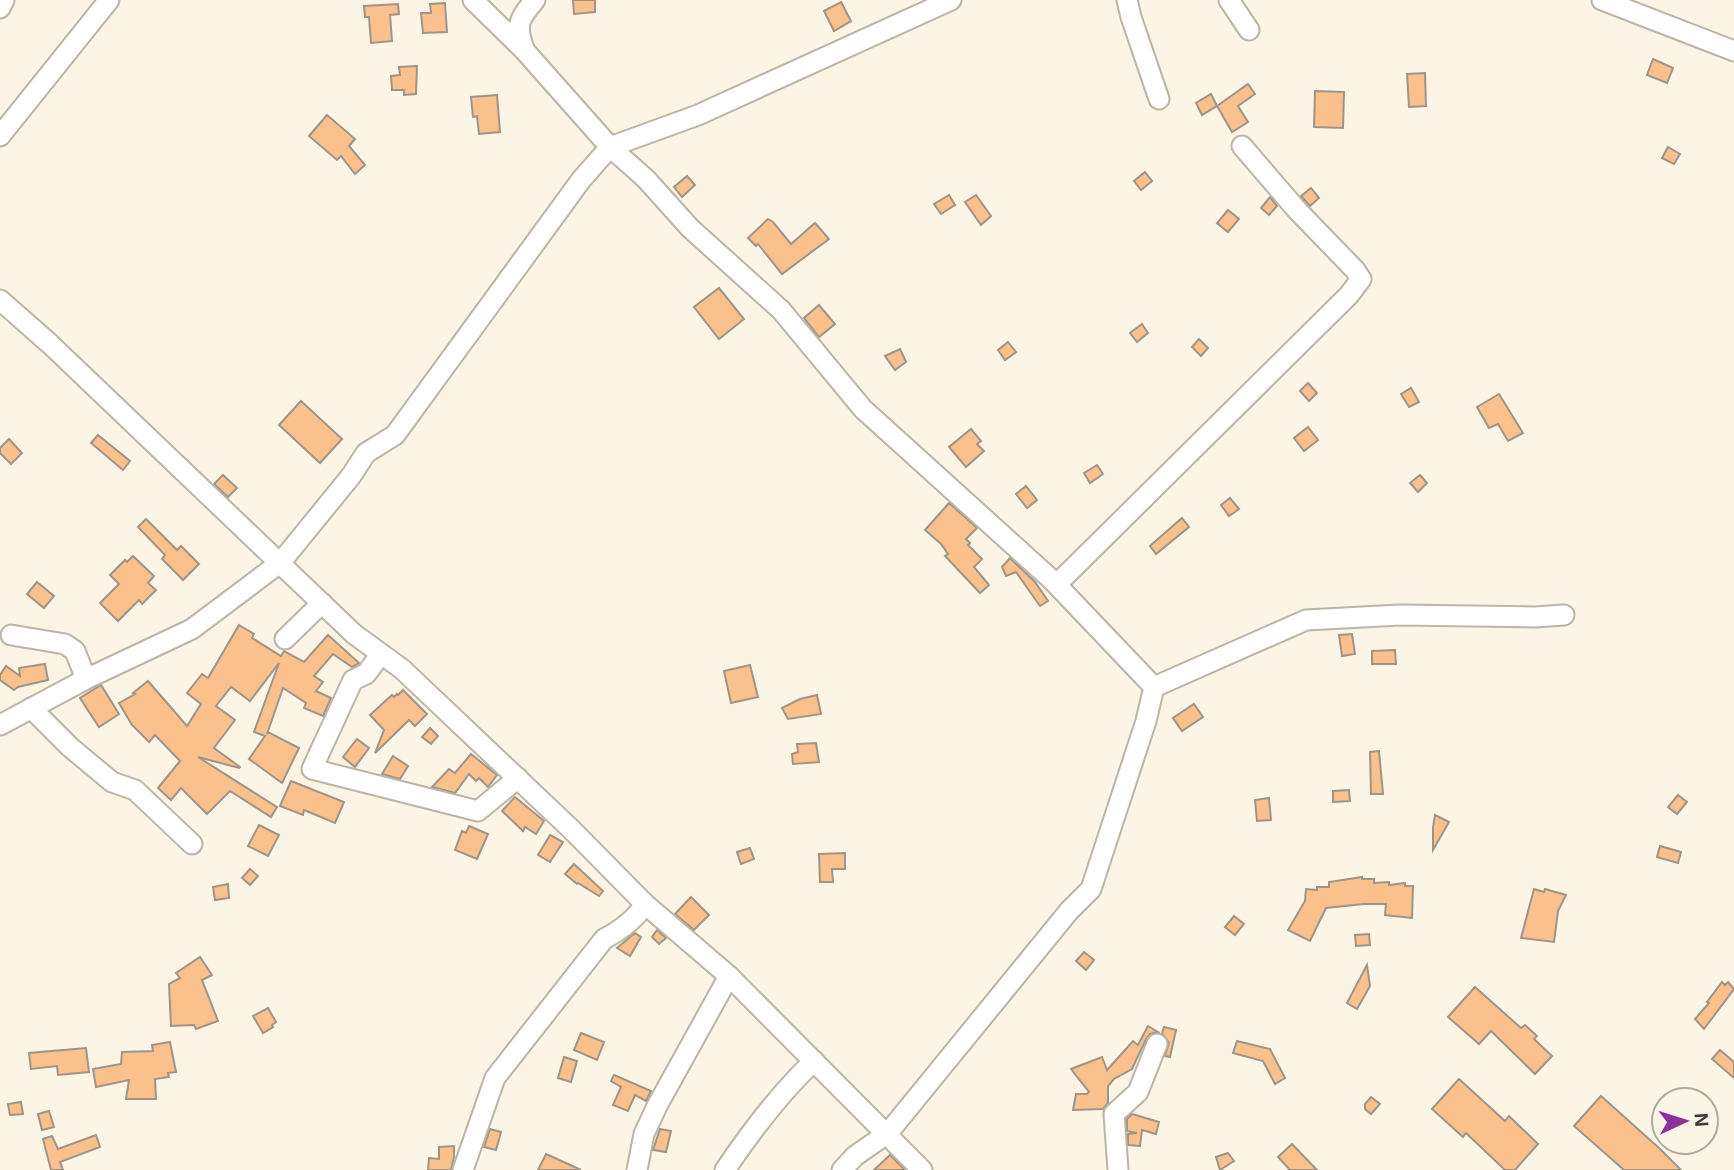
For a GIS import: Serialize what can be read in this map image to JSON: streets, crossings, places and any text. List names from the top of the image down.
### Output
{
  "north": "right"
}
